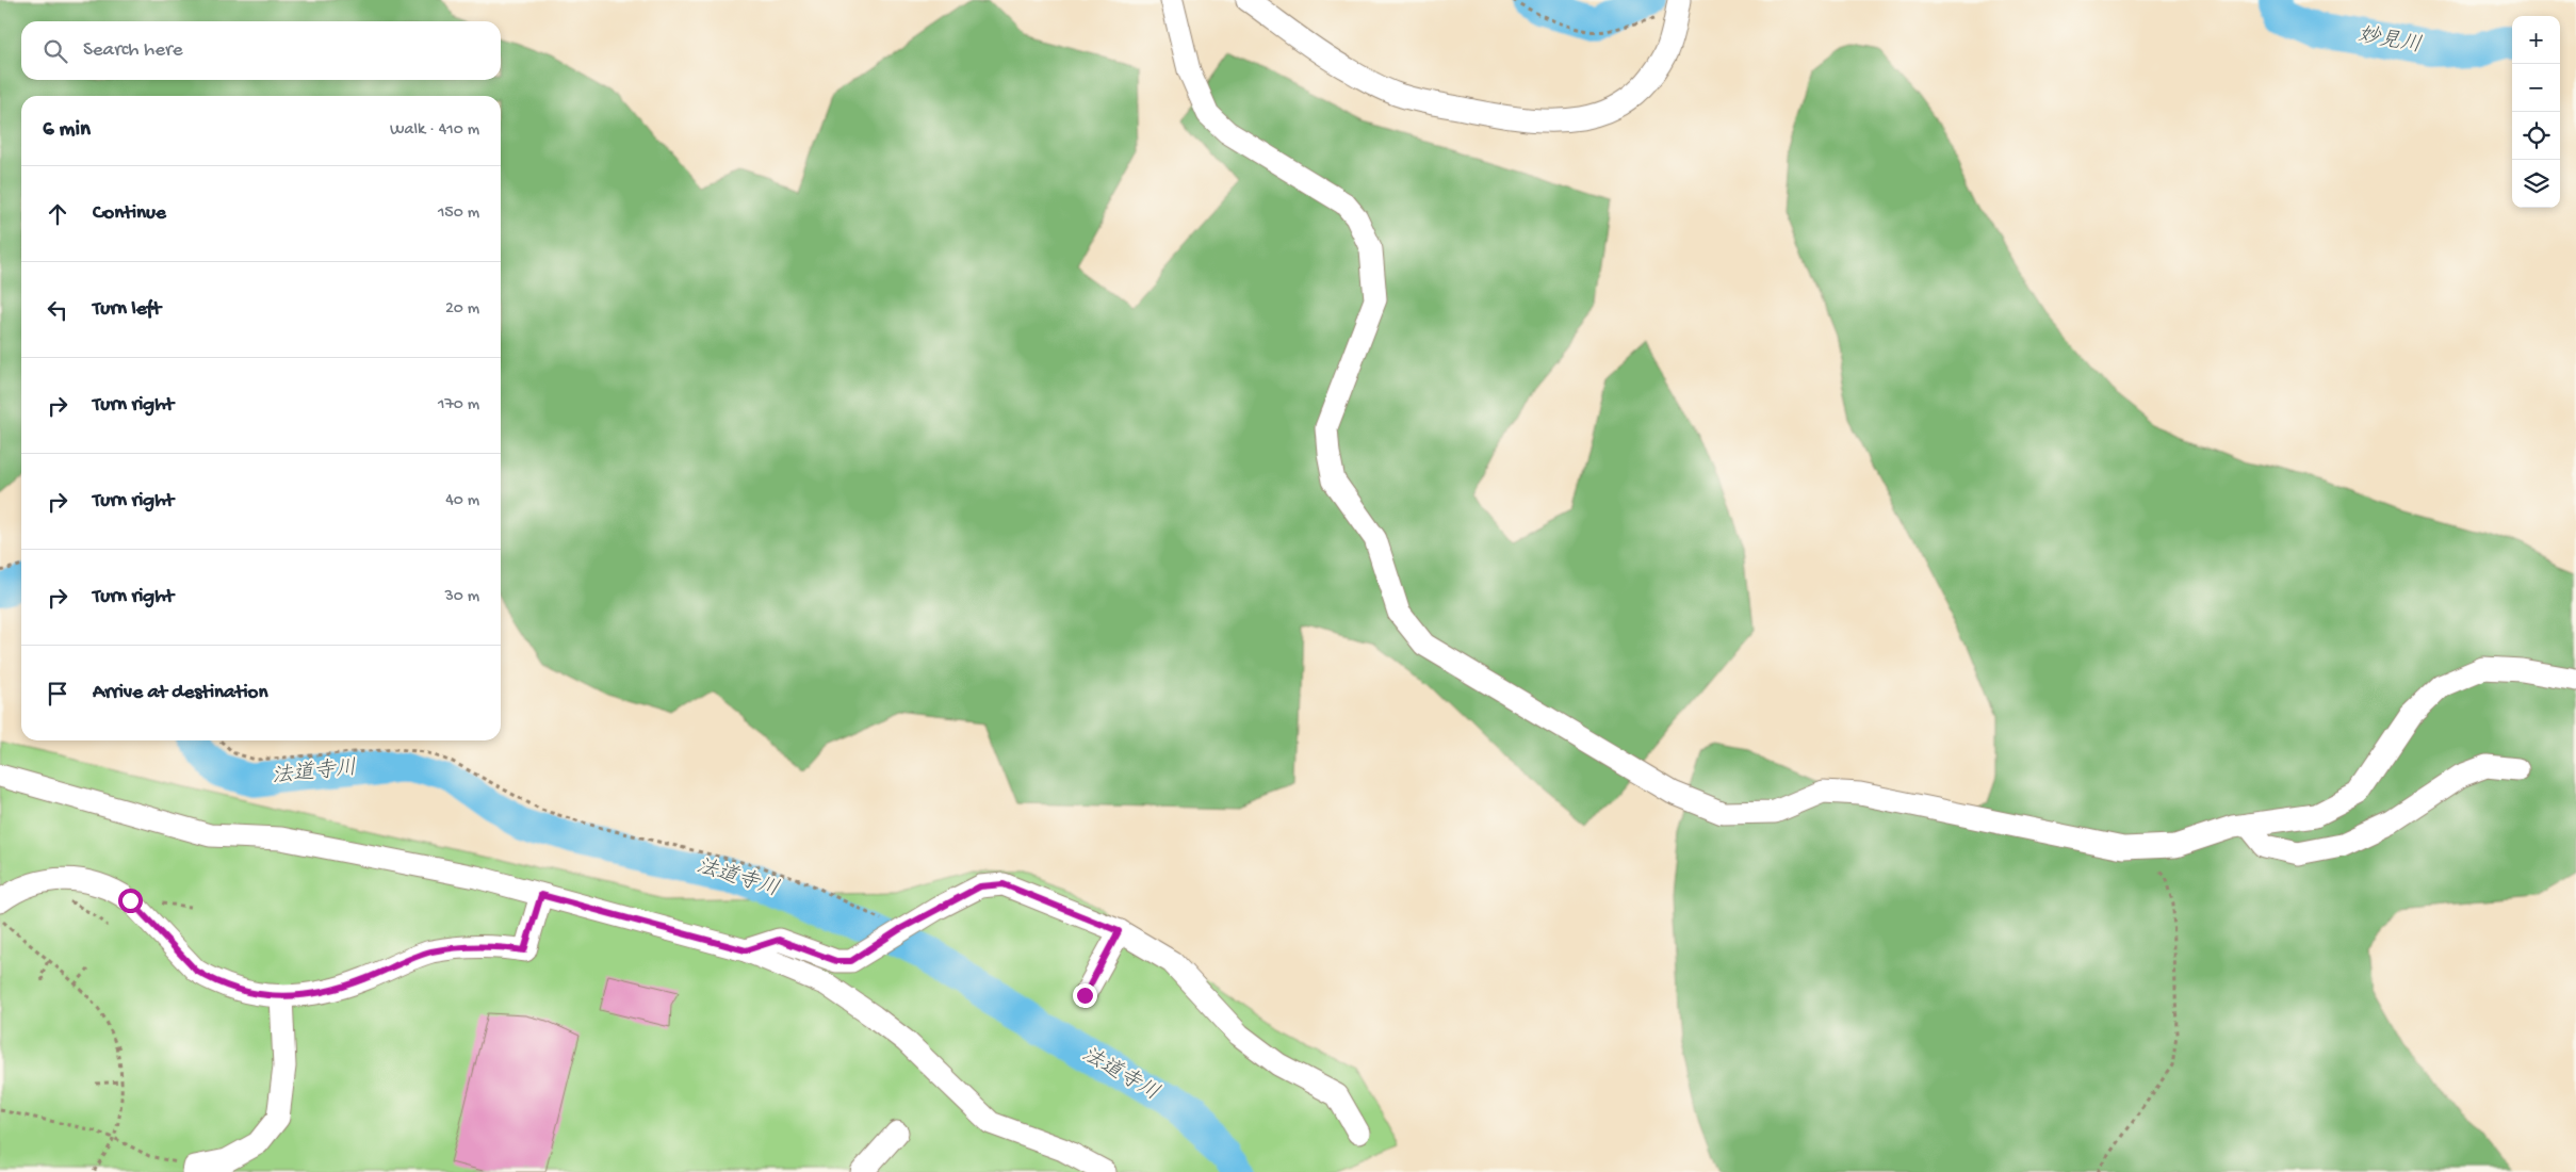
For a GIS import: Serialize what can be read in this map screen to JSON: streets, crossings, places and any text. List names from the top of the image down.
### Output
{
  "water": ["妙見川", "法道寺川"],
  "page": {
    "map_buttons": ["+", "−"],
    "search": "Search here",
    "heading": ["6 min", "Walk · 410 m"],
    "list": [
      ["Continue", "150 m"],
      ["Turn left", "20 m"],
      ["Turn right", "170 m"],
      ["Turn right", "40 m"],
      ["Turn right", "30 m"],
      "Arrive at destination"
    ]
  }
}
